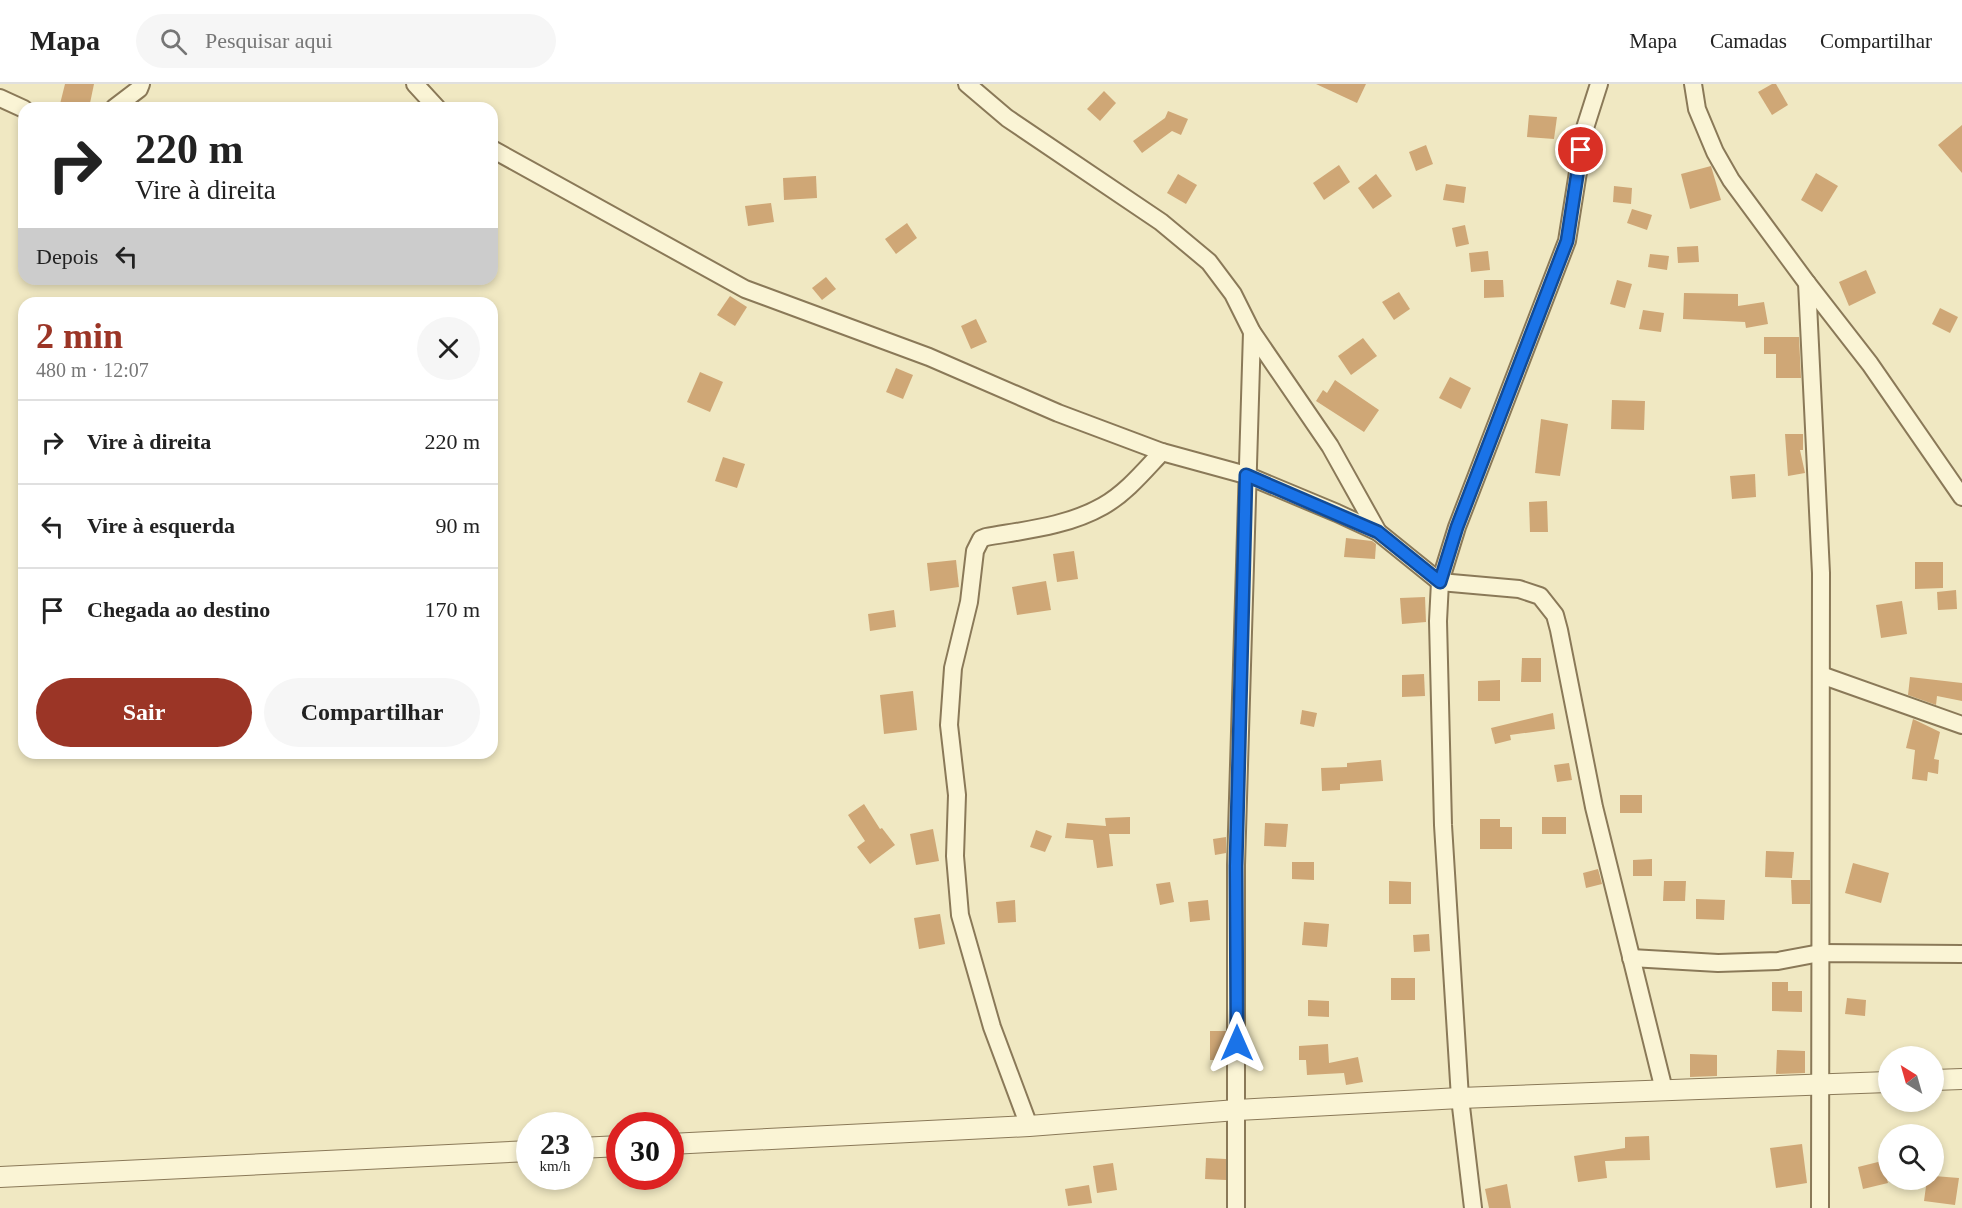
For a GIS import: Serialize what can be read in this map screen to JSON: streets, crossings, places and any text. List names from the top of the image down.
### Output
{
  "north": "top left",
  "page": {
    "header": "Mapa",
    "search": "Pesquisar aqui",
    "nav": ["Mapa", "Camadas", "Compartilhar"],
    "turn": ["220 m", "Vire à direita"],
    "then": "Depois",
    "heading": ["2 min", "480 m · 12:07"],
    "list": [
      {
        "name": "Vire à direita",
        "value": "220 m"
      },
      {
        "name": "Vire à esquerda",
        "value": "90 m"
      },
      {
        "name": "Chegada ao destino",
        "value": "170 m"
      }
    ],
    "buttons": ["Sair", "Compartilhar"],
    "speed": "23 km/h",
    "limit": "30"
  }
}
